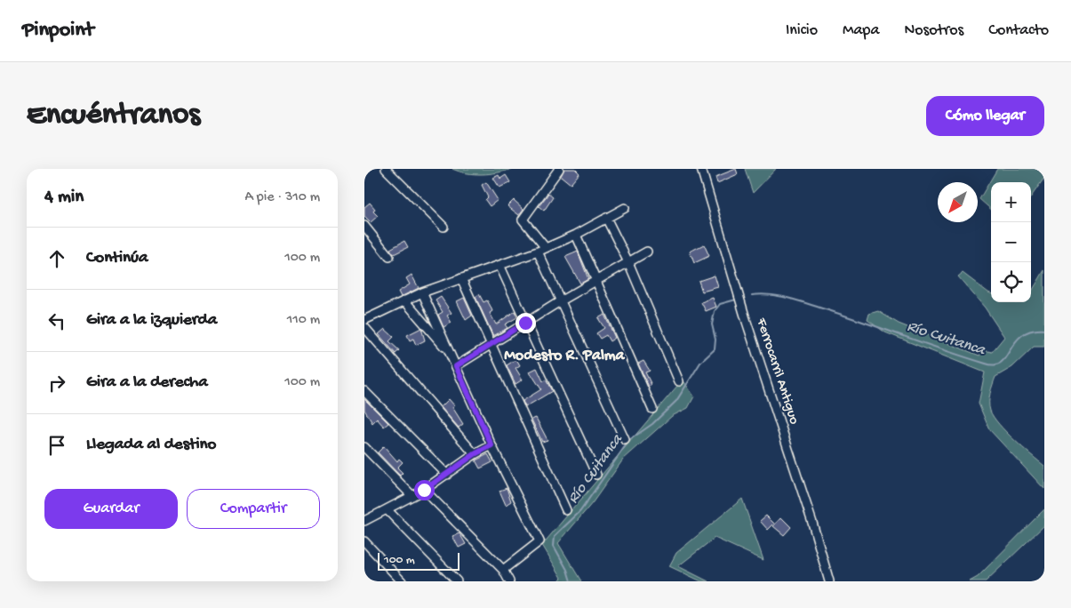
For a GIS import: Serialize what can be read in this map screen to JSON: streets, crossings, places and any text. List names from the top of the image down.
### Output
{
  "streets": {
    "street": ["Ferrocarril Antiguo"]
  },
  "districts": ["Modesto R. Palma"],
  "water": ["Río Cuitanca"],
  "scale_bar": "100 m",
  "north": "bottom left",
  "page": {
    "header": "Pinpoint",
    "nav": [
      "Inicio",
      "Mapa",
      "Nosotros",
      "Contacto"
    ],
    "buttons": [
      "Cómo llegar",
      ["Guardar", "Compartir"]
    ],
    "title": "Encuéntranos",
    "heading": ["4 min", "A pie · 310 m"],
    "map_buttons": ["+", "−"],
    "list": [
      ["Continúa", "100 m"],
      ["Gira a la izquierda", "110 m"],
      ["Gira a la derecha", "100 m"],
      "Llegada al destino"
    ],
    "scale": "100 m"
  }
}
